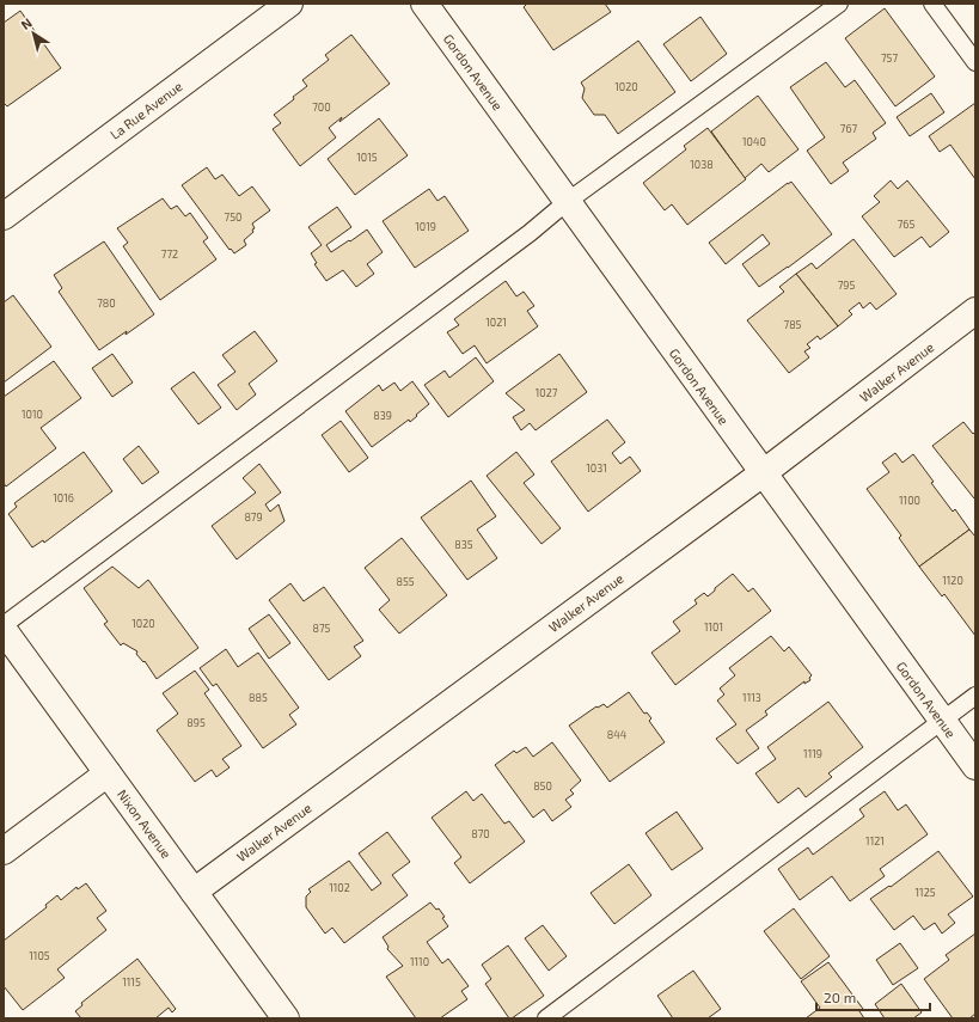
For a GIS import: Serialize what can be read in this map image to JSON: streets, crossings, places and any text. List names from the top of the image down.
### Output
{
  "streets": {
    "street": [
      "Gordon Avenue",
      "La Rue Avenue",
      "Walker Avenue",
      "Nixon Avenue"
    ]
  },
  "crossings": [
    ["Gordon Avenue", "Walker Avenue"],
    ["Walker Avenue", "Nixon Avenue"]
  ],
  "house_numbers": [
    "757",
    "1020",
    "700",
    "767",
    "1040",
    "1015",
    "1038",
    "750",
    "765",
    "1019",
    "772",
    "795",
    "780",
    "1021",
    "785",
    "1027",
    "1010",
    "839",
    "1031",
    "1016",
    "1100",
    "879",
    "835",
    "1120",
    "855",
    "1020",
    "1101",
    "875",
    "885",
    "1113",
    "895",
    "844",
    "1119",
    "850",
    "870",
    "1121",
    "1102",
    "1125",
    "1105",
    "1110",
    "1115"
  ],
  "scale_bar": "20 m",
  "north": "top left"
}
